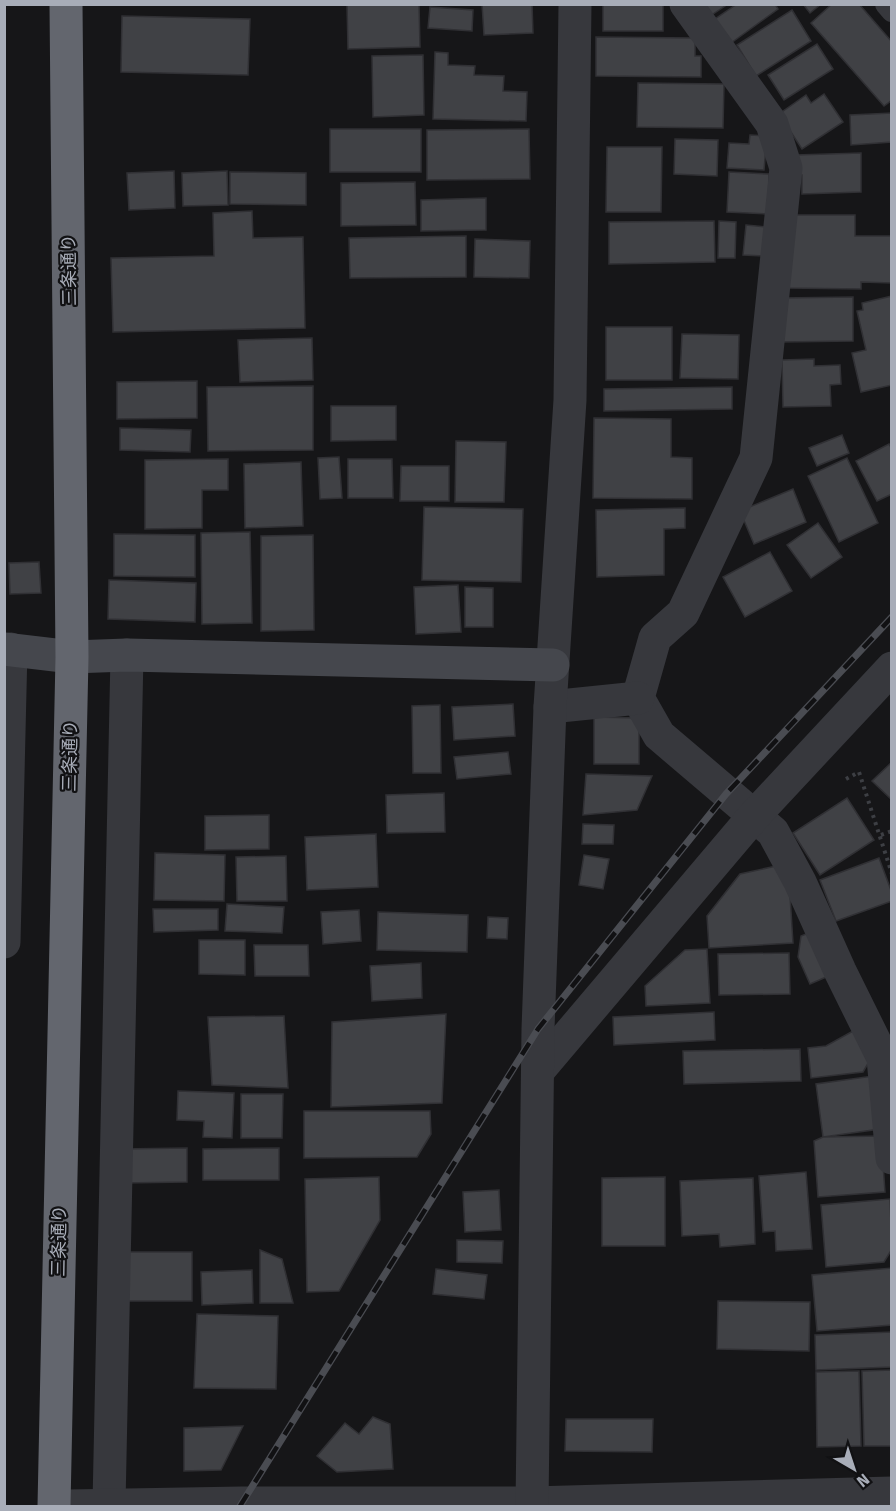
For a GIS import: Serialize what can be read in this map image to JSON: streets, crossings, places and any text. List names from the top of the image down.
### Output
{
  "streets": {
    "highway": ["三条通り"]
  },
  "north": "bottom right"
}
